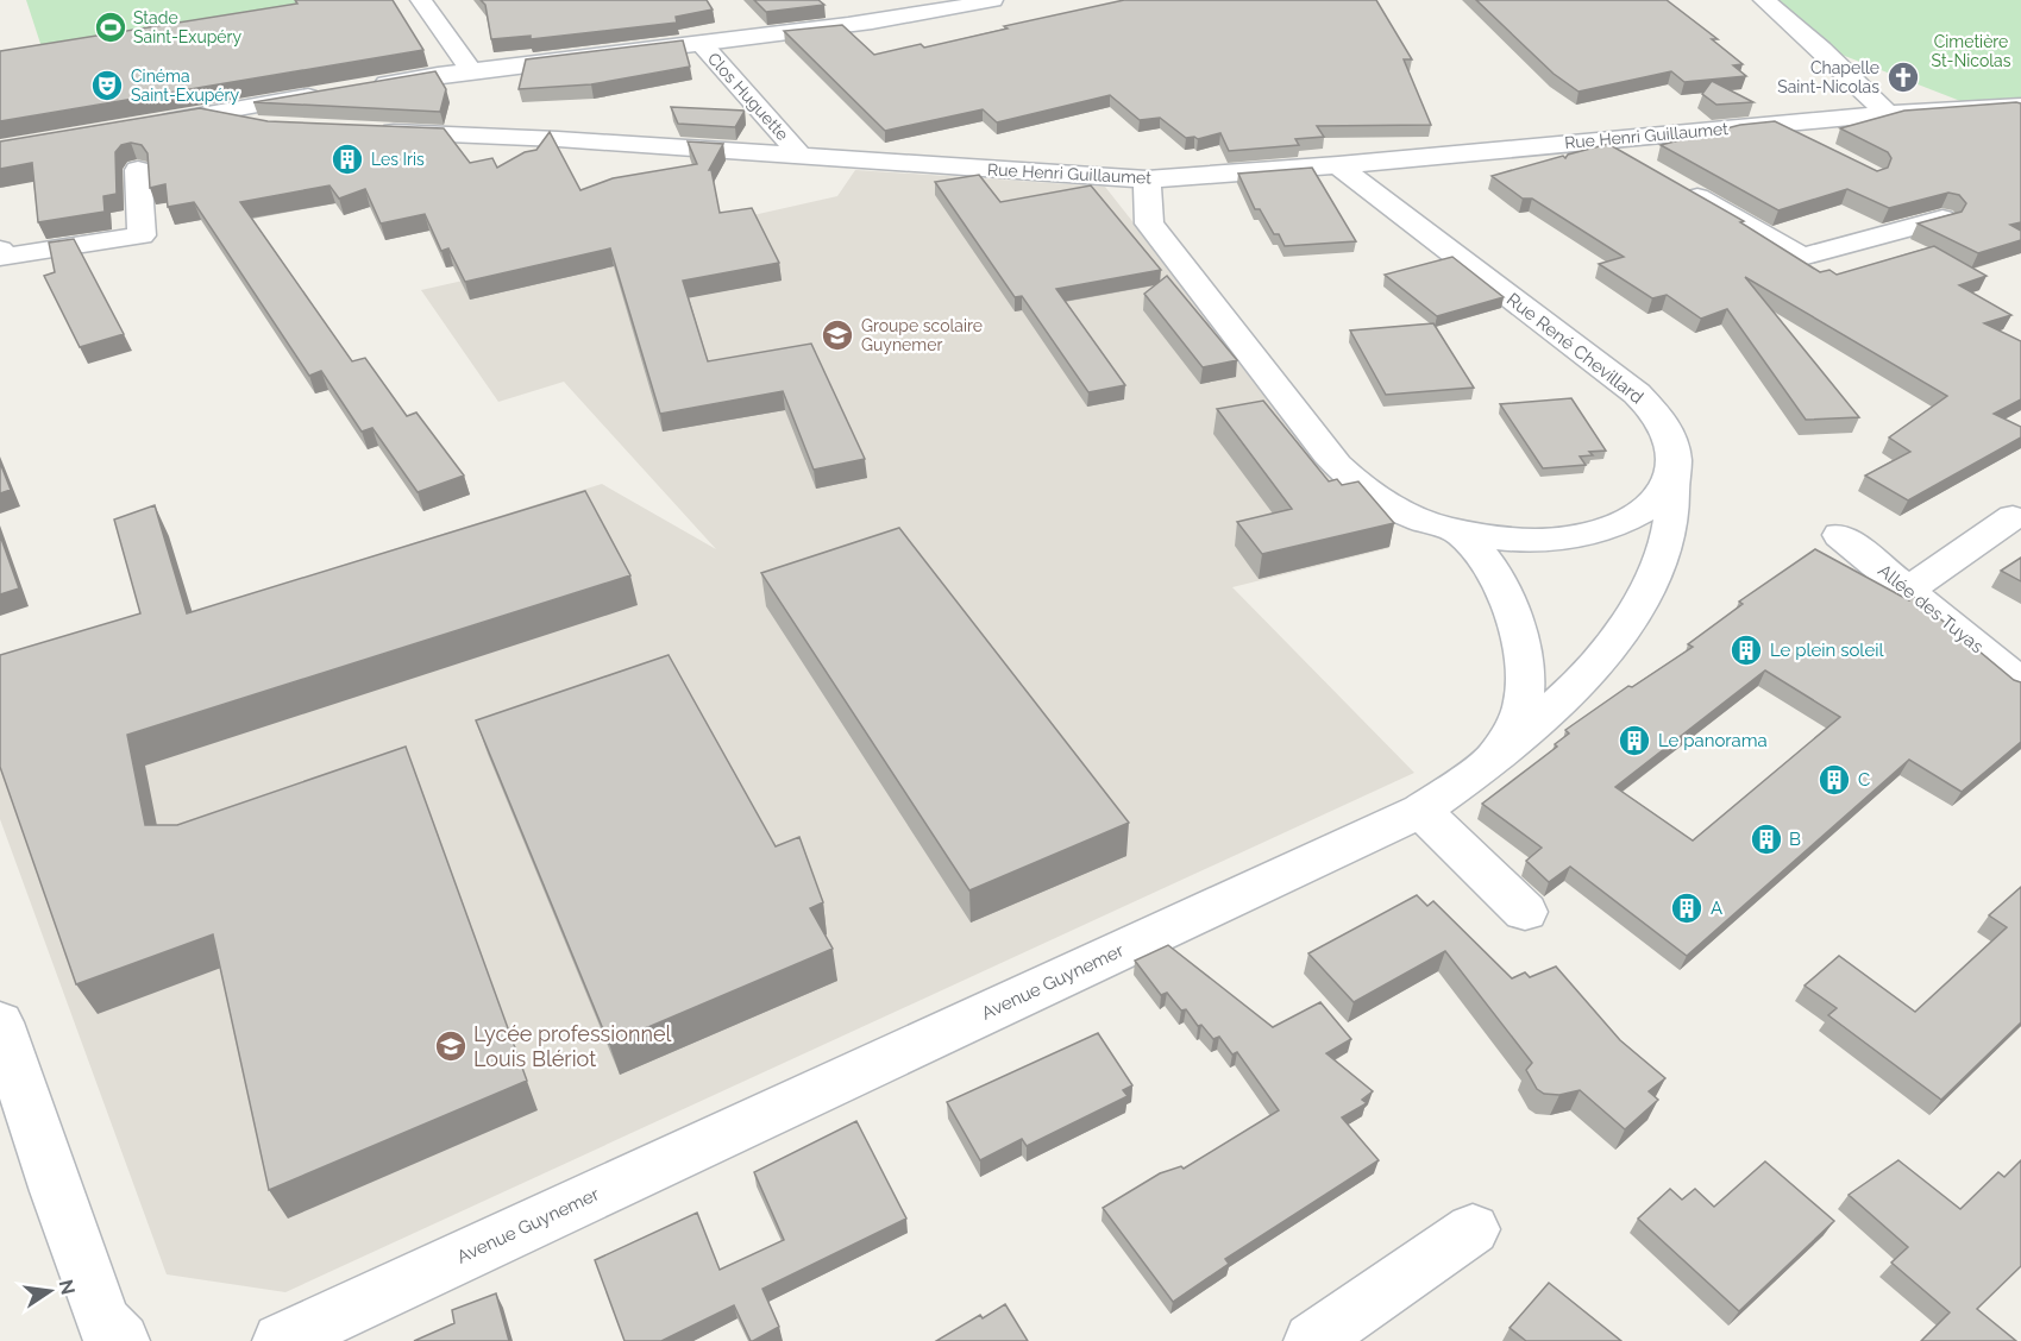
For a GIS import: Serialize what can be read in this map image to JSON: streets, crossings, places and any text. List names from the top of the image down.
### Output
{
  "streets": {
    "street": [
      "Clos Huguette",
      "Rue Henri Guillaumet",
      "Rue René Chevillard",
      "Allée des Tuyas",
      "Avenue Guynemer"
    ]
  },
  "crossings": [
    ["Rue Henri Guillaumet", "Rue René Chevillard"],
    ["Rue René Chevillard", "Avenue Guynemer"]
  ],
  "parks": ["Cimetière St-Nicolas"],
  "places": {
    "sports": ["Stade Saint-Exupéry"],
    "church": ["Chapelle Saint-Nicolas"],
    "theatre": ["Cinéma Saint-Exupéry"],
    "building": [
      "Les Iris",
      "Le plein soleil",
      "Le panorama",
      "C",
      "B",
      "A"
    ],
    "school or university": ["Groupe scolaire Guynemer", "Lycée professionnel Louis Blériot"]
  },
  "north": "right"
}
